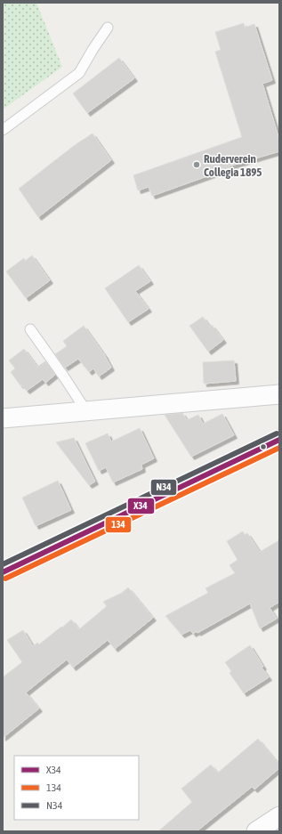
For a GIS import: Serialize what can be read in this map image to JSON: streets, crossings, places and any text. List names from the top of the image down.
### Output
{
  "places": ["Ruderverein Collegia 1895"],
  "lines": ["transit line N34", "transit line X34", "transit line 134"],
  "legend": ["X34", "134", "N34"]
}
